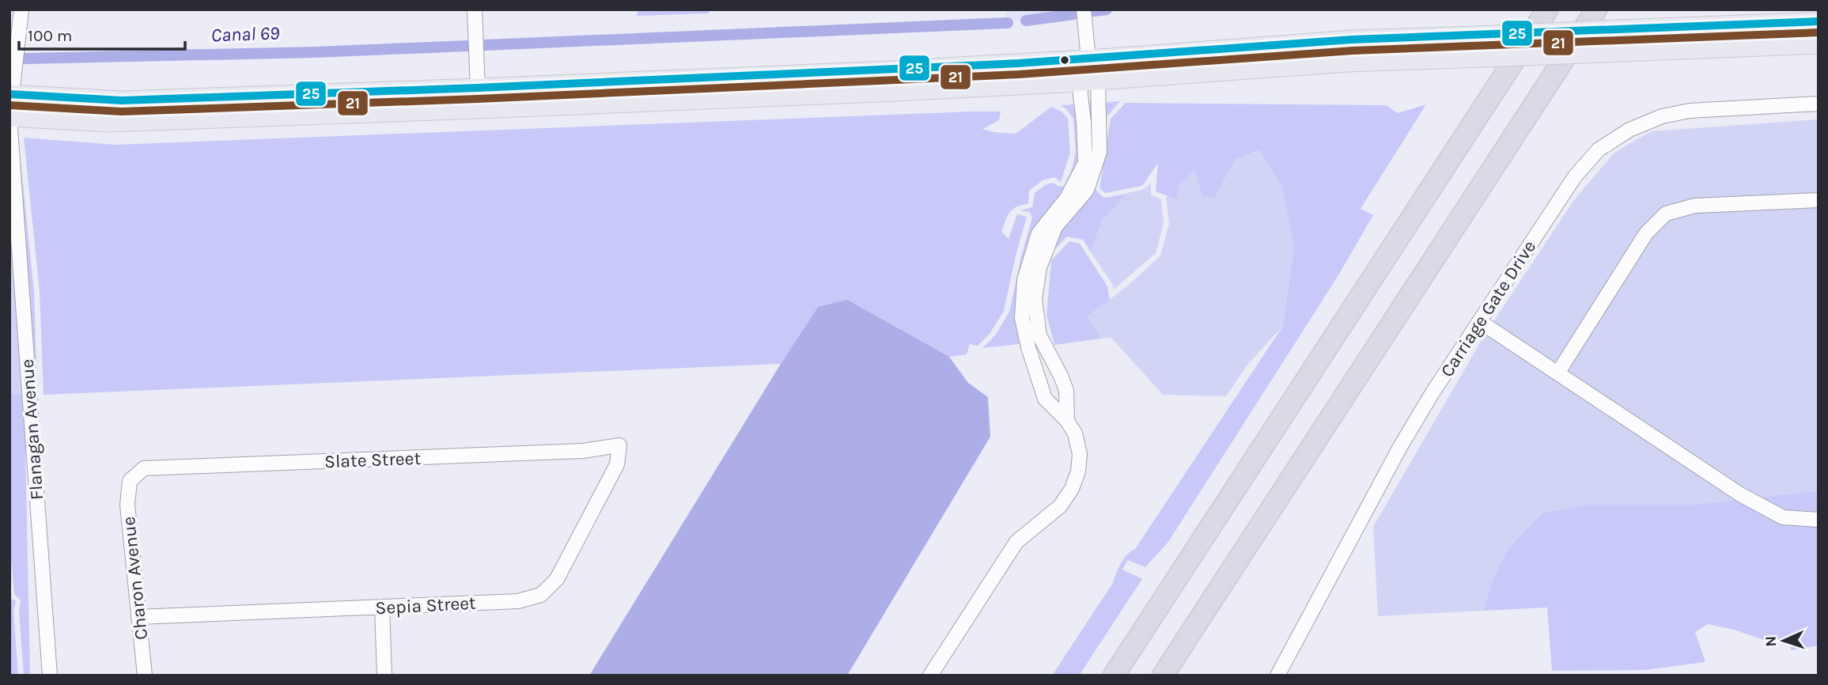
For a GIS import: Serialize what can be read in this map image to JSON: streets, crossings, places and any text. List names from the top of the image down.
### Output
{
  "streets": {
    "street": [
      "Carriage Gate Drive",
      "Flanagan Avenue",
      "Slate Street",
      "Charon Avenue",
      "Sepia Street"
    ]
  },
  "crossings": [
    ["Slate Street", "Charon Avenue"],
    ["Slate Street", "Sepia Street"],
    ["Charon Avenue", "Sepia Street"]
  ],
  "water": ["Canal 69"],
  "lines": ["transit line 25", "transit line 21"],
  "scale_bar": "100 m",
  "north": "left"
}
